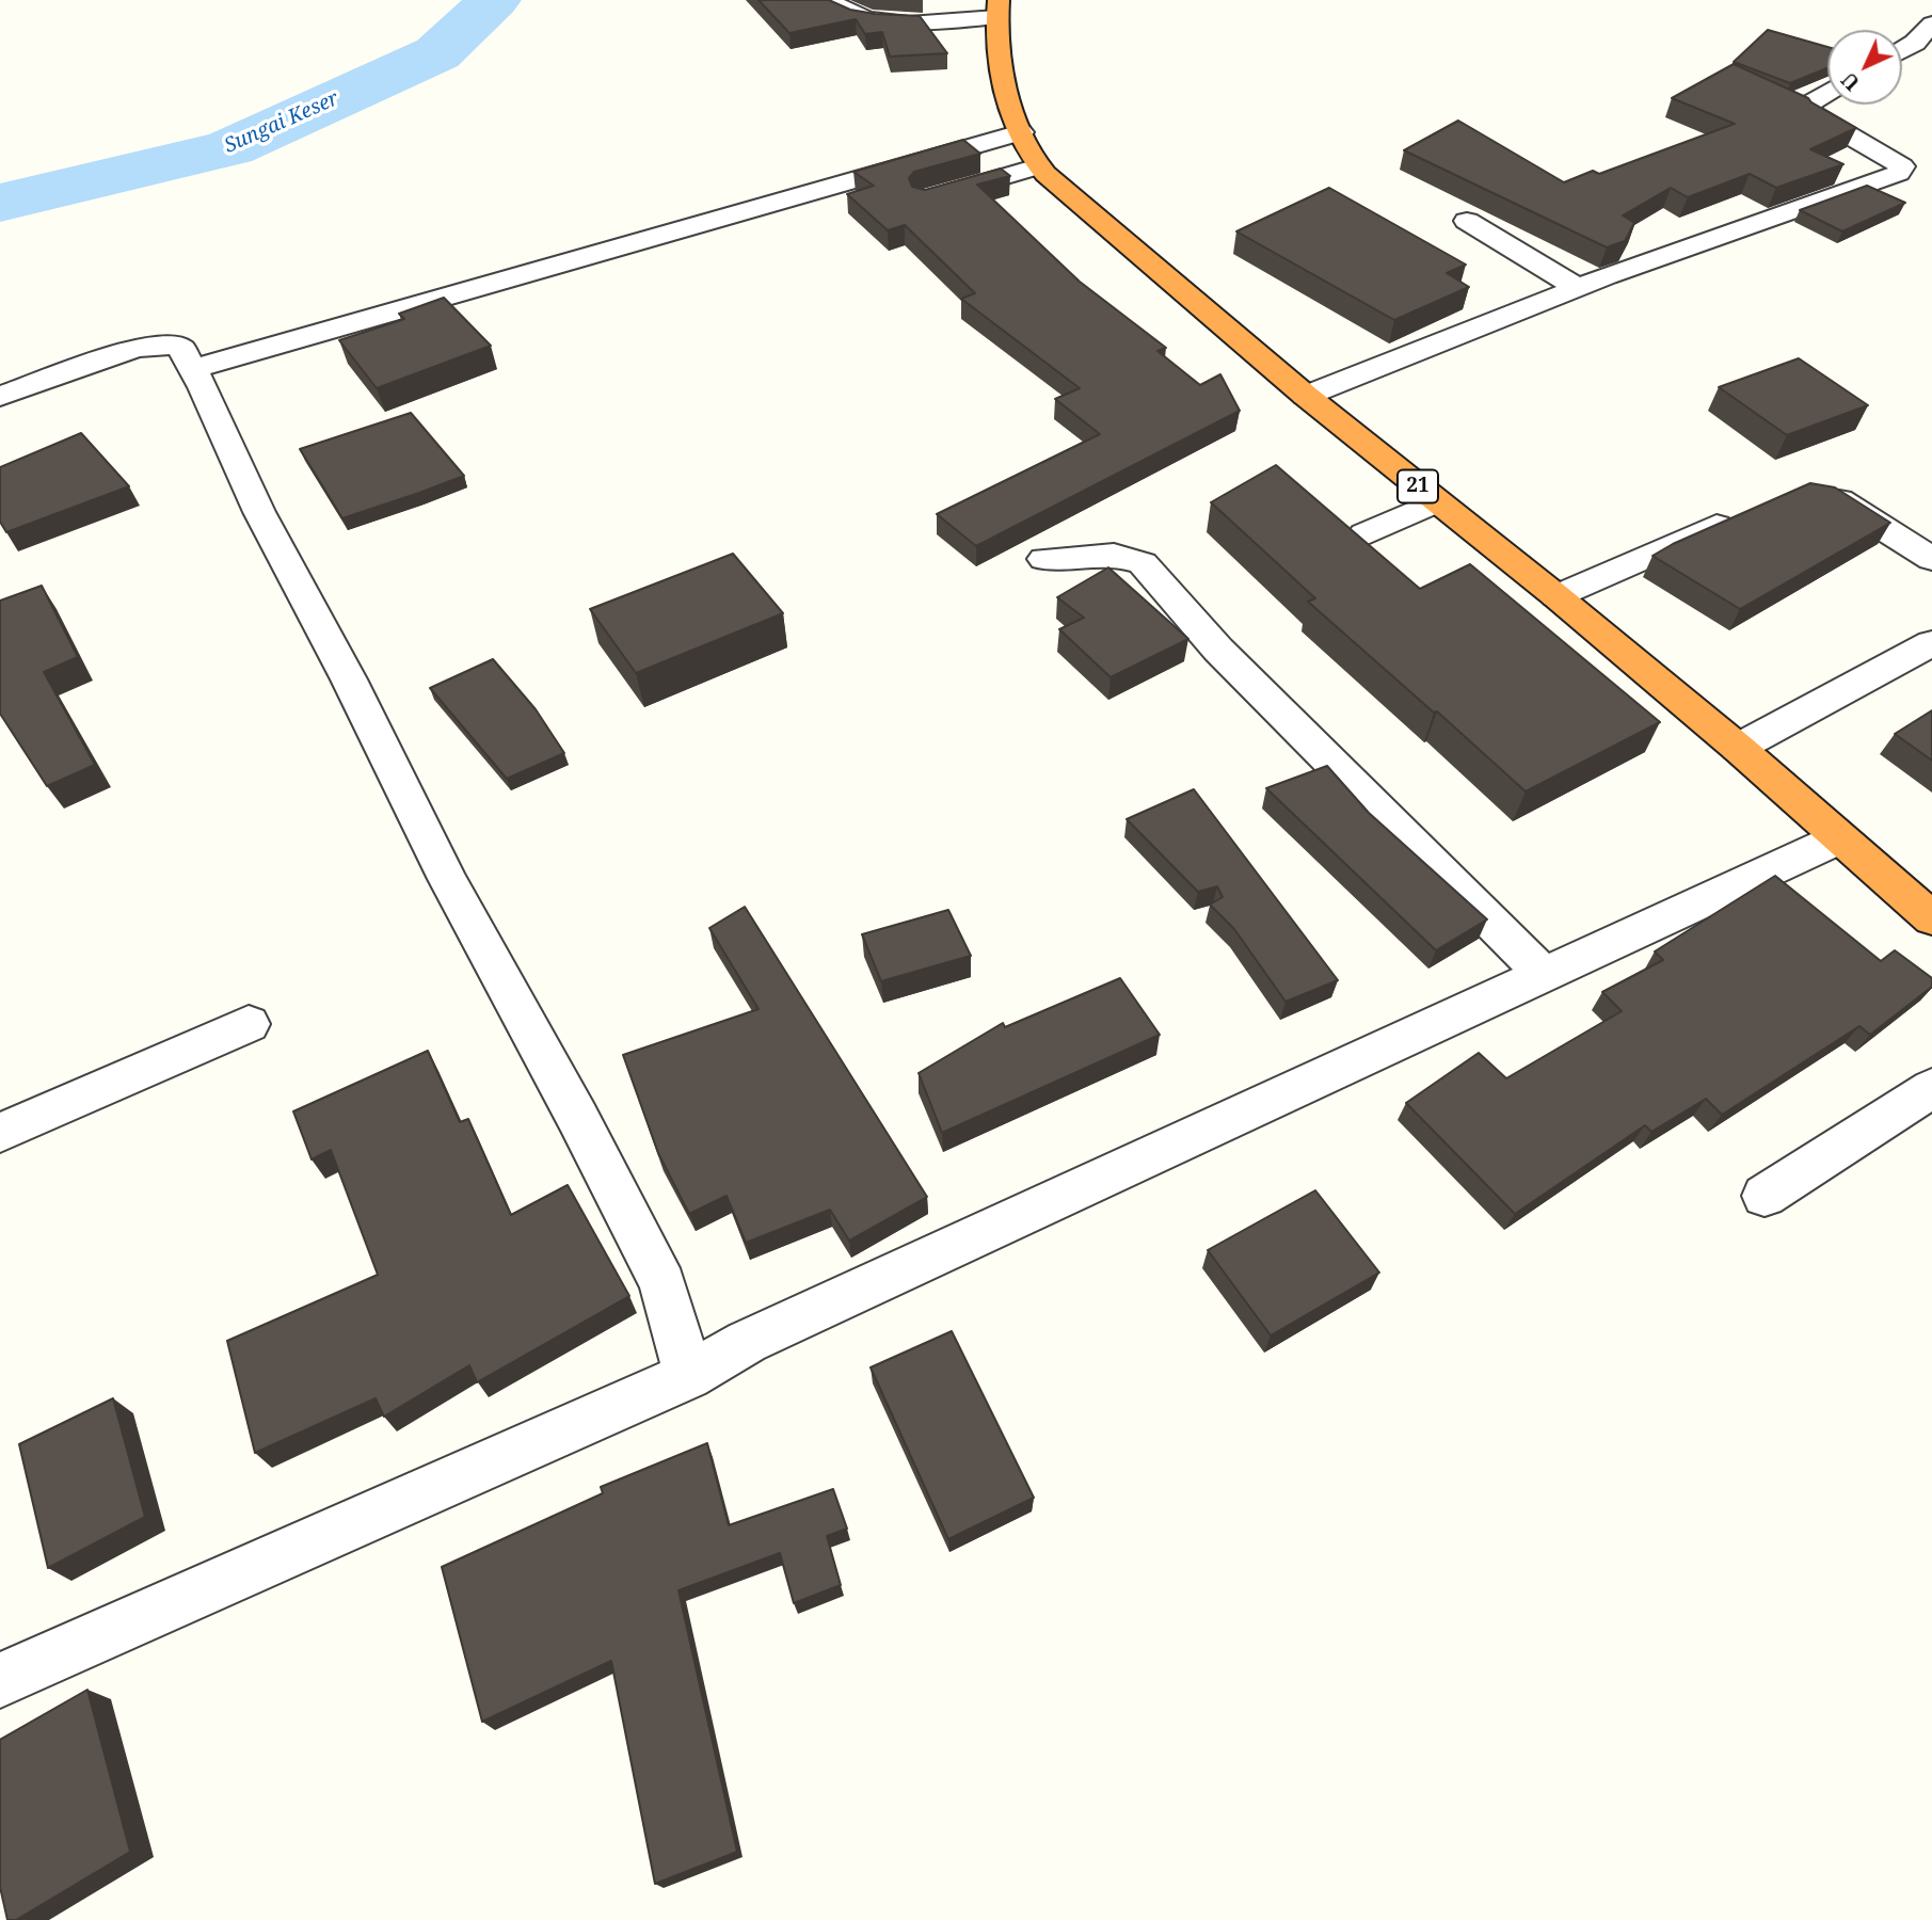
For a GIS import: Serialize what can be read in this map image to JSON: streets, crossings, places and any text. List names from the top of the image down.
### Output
{
  "streets": {
    "highway": ["21"]
  },
  "water": ["Sungai Keser"],
  "north": "bottom left"
}
